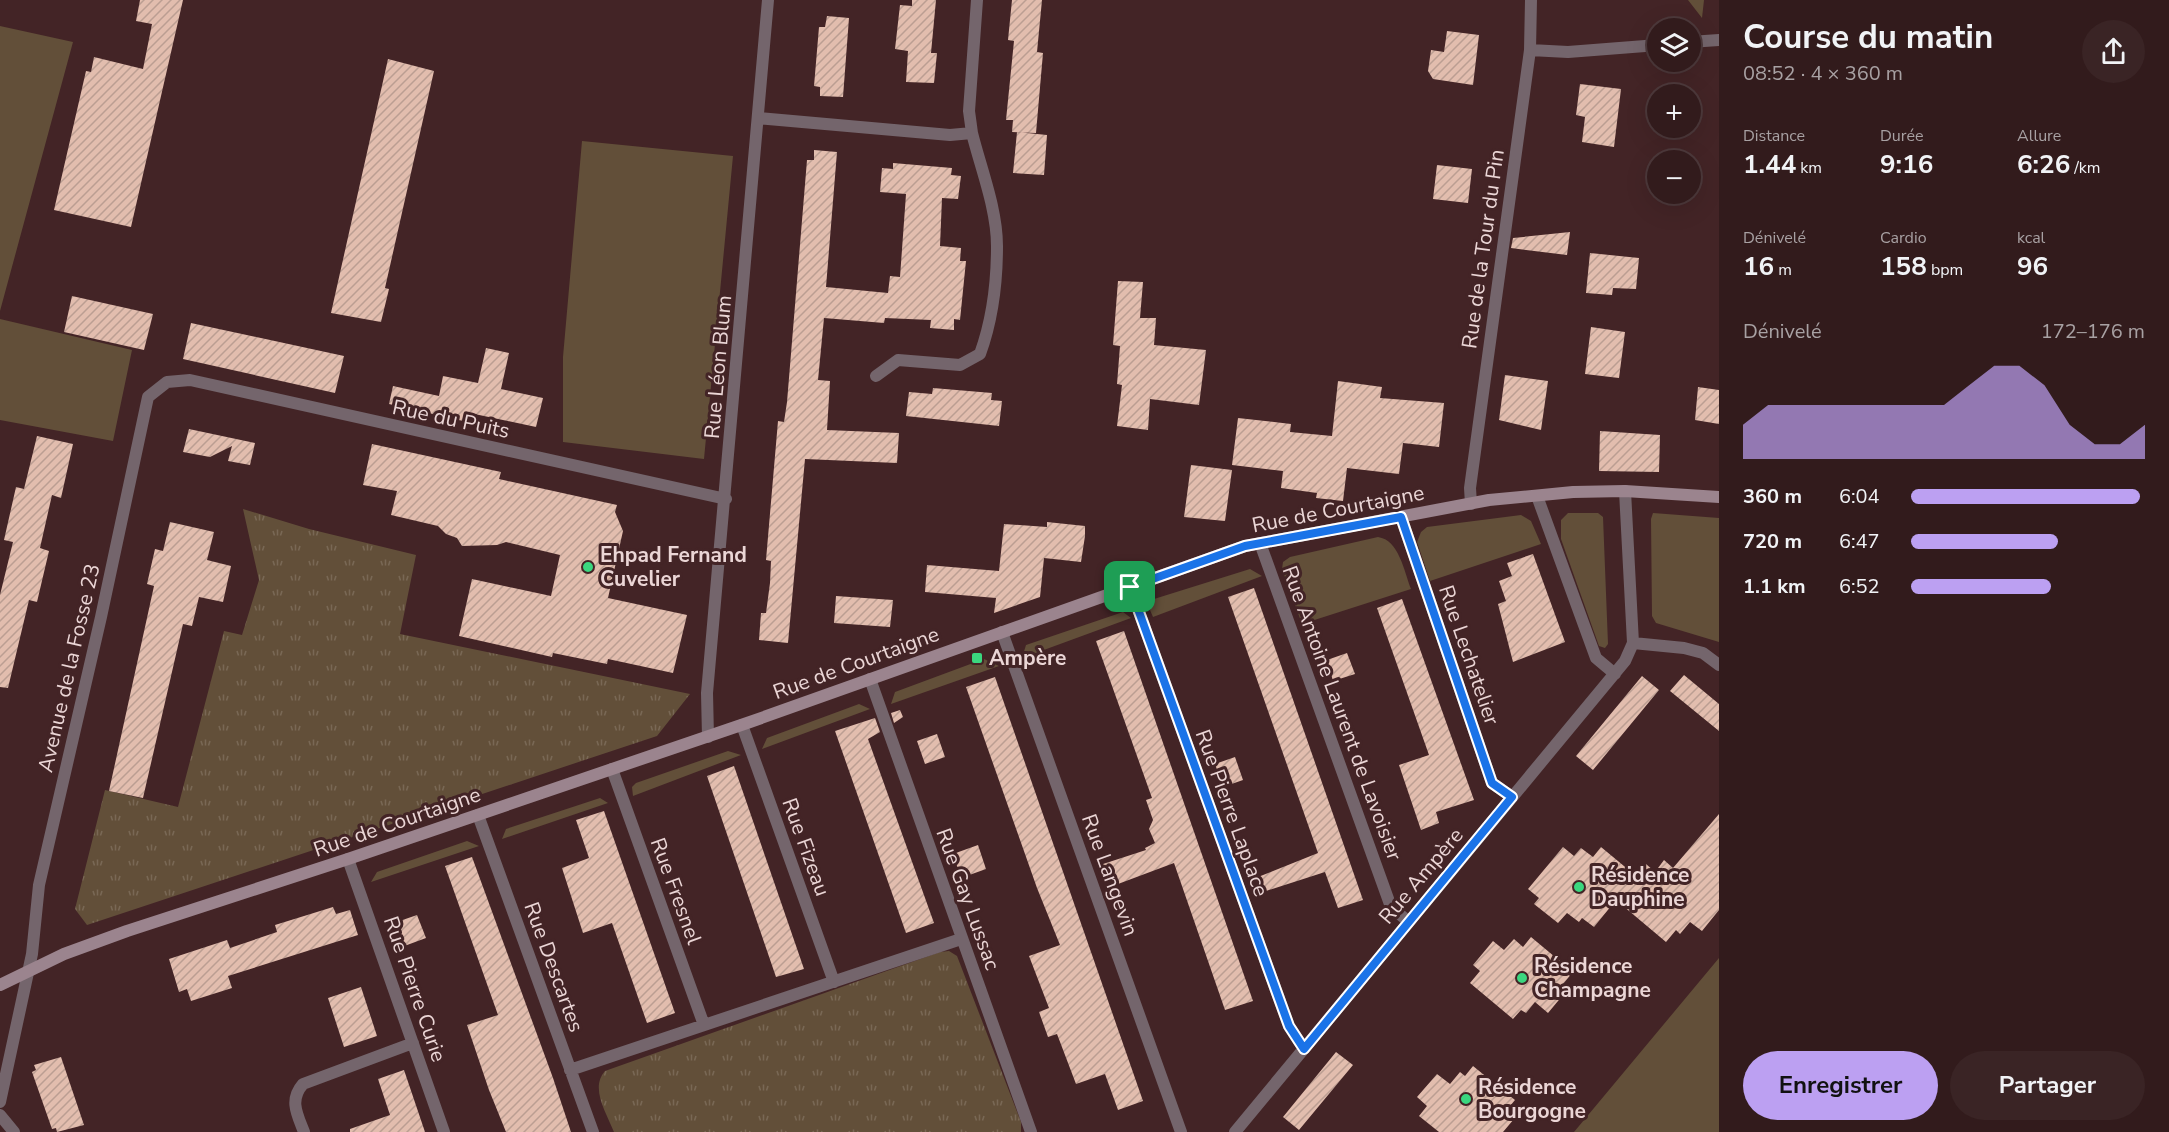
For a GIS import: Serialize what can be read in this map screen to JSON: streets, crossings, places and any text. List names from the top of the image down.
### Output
{
  "streets": {
    "street": [
      "Rue de la Tour du Pin",
      "Rue Léon Blum",
      "Rue du Puits",
      "Rue de Courtaigne",
      "Rue Lechatelier",
      "Avenue de la Fosse 23",
      "Rue Antoine Laurent de Lavoisier",
      "Rue Pierre Laplace",
      "Rue Fizeau",
      "Rue Langevin",
      "Rue Ampère",
      "Rue Fresnel",
      "Rue Gay Lussac",
      "Rue Descartes",
      "Rue Pierre Curie"
    ]
  },
  "crossings": [
    ["Rue de la Tour du Pin", "Rue de Courtaigne"],
    ["Rue Léon Blum", "Rue du Puits"],
    ["Rue Léon Blum", "Rue de Courtaigne"],
    ["Rue du Puits", "Avenue de la Fosse 23"],
    ["Rue de Courtaigne", "Rue Lechatelier"],
    ["Rue de Courtaigne", "Avenue de la Fosse 23"],
    ["Rue de Courtaigne", "Rue Antoine Laurent de Lavoisier"],
    ["Rue de Courtaigne", "Rue Pierre Laplace"],
    ["Rue de Courtaigne", "Rue Fizeau"],
    ["Rue de Courtaigne", "Rue Langevin"],
    ["Rue de Courtaigne", "Rue Fresnel"],
    ["Rue de Courtaigne", "Rue Gay Lussac"],
    ["Rue de Courtaigne", "Rue Descartes"],
    ["Rue de Courtaigne", "Rue Pierre Curie"],
    ["Rue Lechatelier", "Rue Ampère"],
    ["Rue Antoine Laurent de Lavoisier", "Rue Ampère"],
    ["Rue Pierre Laplace", "Rue Ampère"]
  ],
  "places": {
    "other": [
      "Ehpad Fernand Cuvelier",
      "Résidence Dauphine",
      "Résidence Champagne",
      "Résidence Bourgogne"
    ],
    "transit": ["Ampère"]
  },
  "page": {
    "heading": ["Course du matin", "08:52 · 4 × 360 m"],
    "map_buttons": ["+", "−"],
    "stats": [
      ["Distance", "1.44 km"],
      ["Durée", "9:16"],
      ["Allure", "6:26 /km"],
      ["Dénivelé", "16 m"],
      ["Cardio", "158 bpm"],
      ["kcal", "96"]
    ],
    "chart": ["Dénivelé", "172–176 m"],
    "list": [
      {
        "name": "360 m",
        "note": "6:04"
      },
      {
        "name": "720 m",
        "note": "6:47"
      },
      {
        "name": "1.1 km",
        "note": "6:52"
      }
    ],
    "buttons": ["Enregistrer", "Partager"]
  }
}
